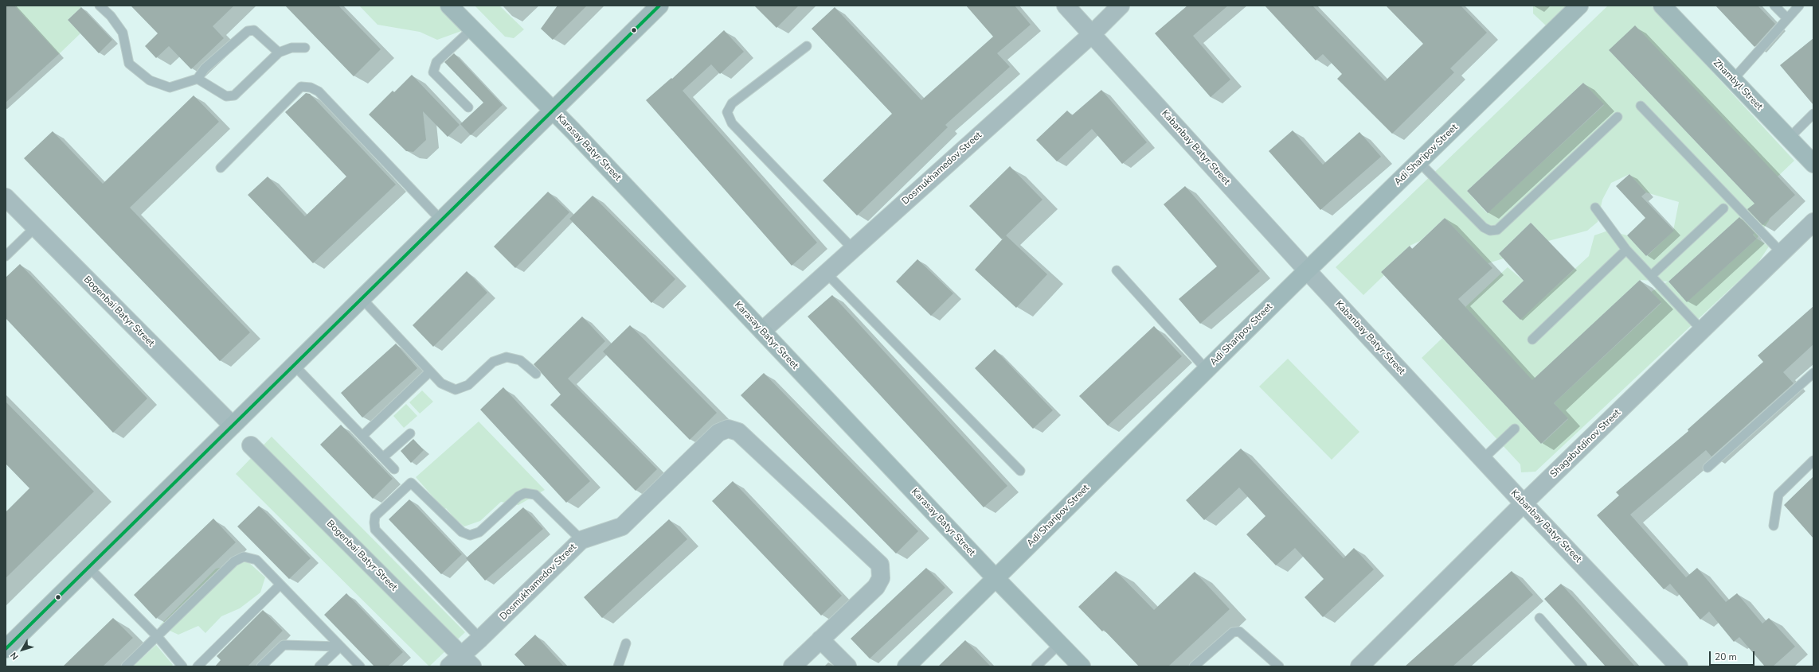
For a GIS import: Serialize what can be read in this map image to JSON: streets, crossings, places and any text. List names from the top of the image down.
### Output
{
  "streets": {
    "street": [
      "Zhambyl Street",
      "Karasay Batyr Street",
      "Kabanbay Batyr Street",
      "Adi Sharipov Street",
      "Dosmukhamedov Street",
      "Bogenbai Batyr Street",
      "Shagabutdinov Street"
    ]
  },
  "crossings": [
    ["Karasay Batyr Street", "Adi Sharipov Street"],
    ["Karasay Batyr Street", "Dosmukhamedov Street"],
    ["Kabanbay Batyr Street", "Adi Sharipov Street"],
    ["Kabanbay Batyr Street", "Dosmukhamedov Street"],
    ["Kabanbay Batyr Street", "Shagabutdinov Street"],
    ["Dosmukhamedov Street", "Bogenbai Batyr Street"]
  ],
  "scale_bar": "20 m",
  "north": "bottom left"
}
